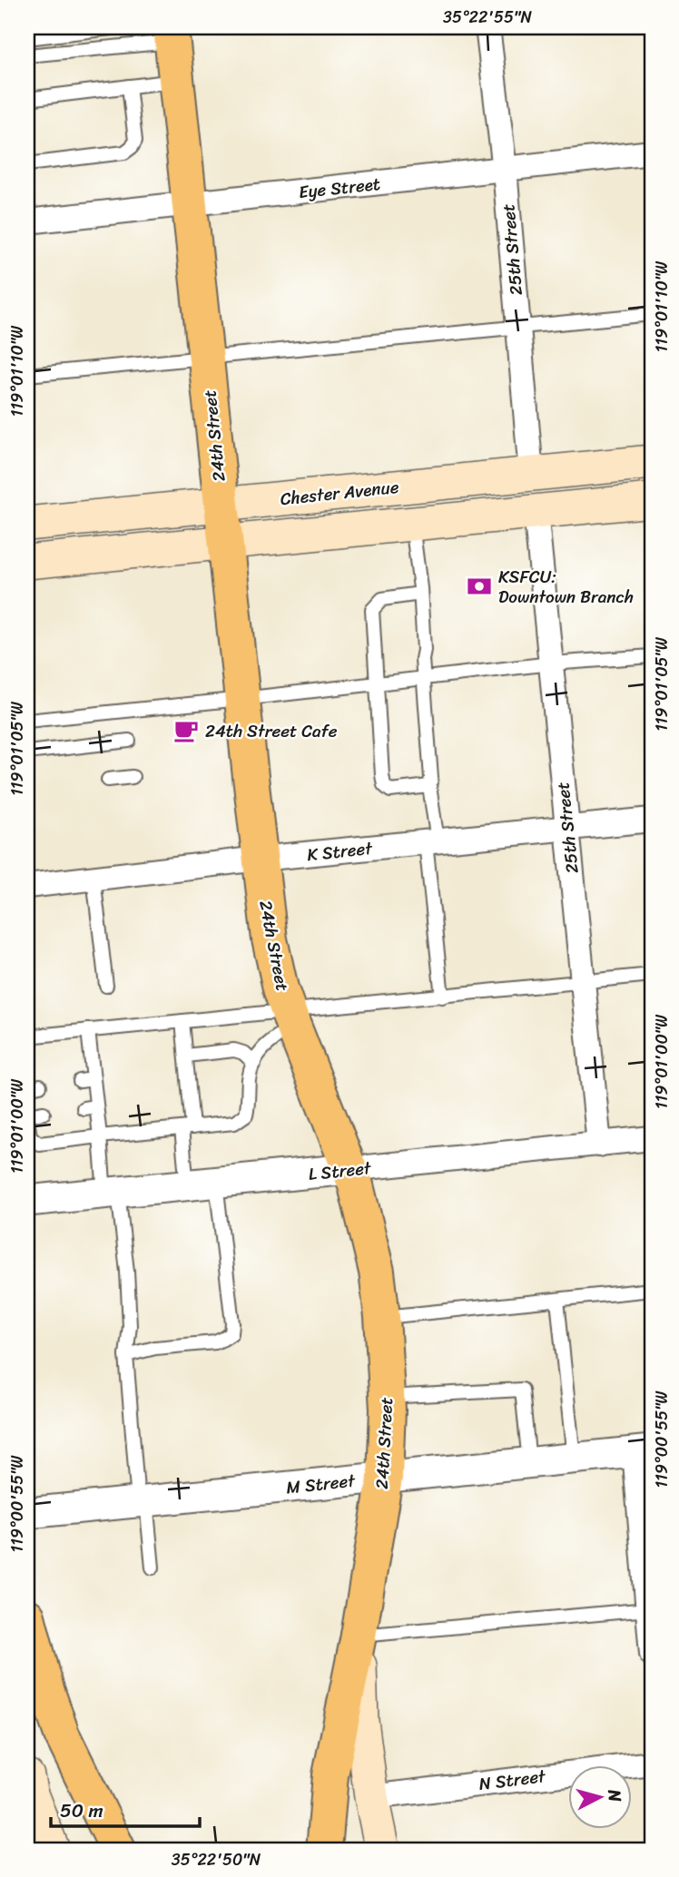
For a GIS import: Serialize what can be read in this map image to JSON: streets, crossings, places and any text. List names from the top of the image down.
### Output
{
  "streets": {
    "main road": ["24th Street", "Chester Avenue"],
    "street": [
      "Eye Street",
      "25th Street",
      "K Street",
      "L Street",
      "M Street",
      "N Street"
    ]
  },
  "crossings": [
    ["Eye Street", "25th Street"],
    ["Eye Street", "24th Street"],
    ["25th Street", "Chester Avenue"],
    ["25th Street", "K Street"],
    ["25th Street", "L Street"],
    ["24th Street", "Chester Avenue"],
    ["24th Street", "K Street"],
    ["24th Street", "L Street"],
    ["24th Street", "M Street"],
    ["24th Street", "N Street"]
  ],
  "places": {
    "bank": ["KSFCU: Downtown Branch"],
    "cafe": ["24th Street Cafe"]
  },
  "scale_bar": "50 m",
  "north": "right",
  "coordinates": [
    "35°22'55\"N",
    "119°01'10\"W",
    "119°01'05\"W",
    "119°01'00\"W",
    "119°00'55\"W",
    "35°22'50\"N"
  ]
}
